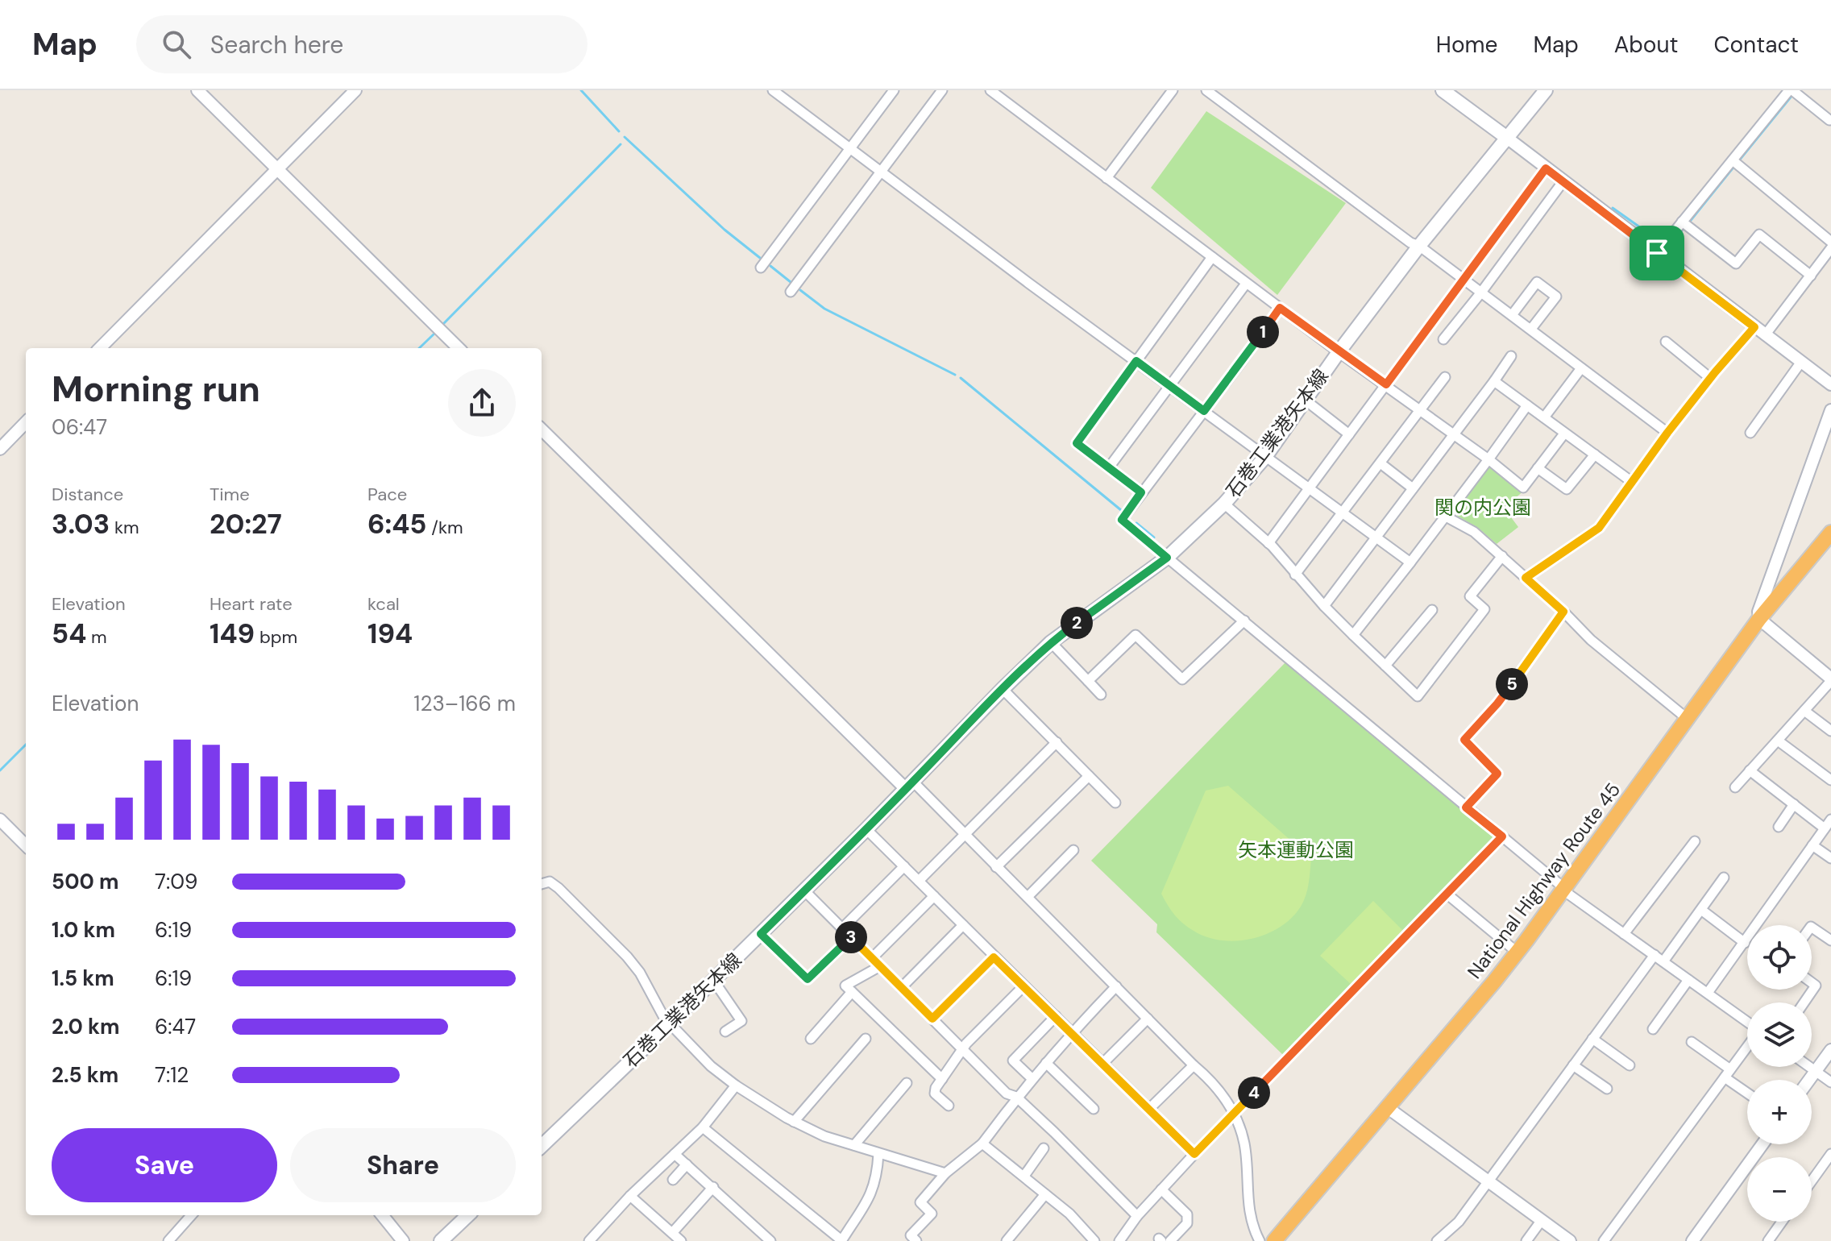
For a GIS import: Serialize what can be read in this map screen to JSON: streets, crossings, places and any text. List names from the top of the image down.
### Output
{
  "streets": {
    "highway": ["National Highway Route 45"],
    "main road": ["石巻工業港矢本線"]
  },
  "parks": ["関の内公園", "矢本運動公園"],
  "page": {
    "header": "Map",
    "search": "Search here",
    "nav": [
      "Home",
      "Map",
      "About",
      "Contact"
    ],
    "pins": [
      "1",
      "2",
      "5",
      "3",
      "4"
    ],
    "heading": ["Morning run", "06:47"],
    "stats": [
      ["Distance", "3.03 km"],
      ["Time", "20:27"],
      ["Pace", "6:45 /km"],
      ["Elevation", "54 m"],
      ["Heart rate", "149 bpm"],
      ["kcal", "194"]
    ],
    "chart": ["Elevation", "123–166 m"],
    "list": [
      {
        "name": "500 m",
        "note": "7:09"
      },
      {
        "name": "1.0 km",
        "note": "6:19"
      },
      {
        "name": "1.5 km",
        "note": "6:19"
      },
      {
        "name": "2.0 km",
        "note": "6:47"
      },
      {
        "name": "2.5 km",
        "note": "7:12"
      }
    ],
    "map_buttons": ["+", "−"],
    "buttons": ["Save", "Share"]
  }
}
